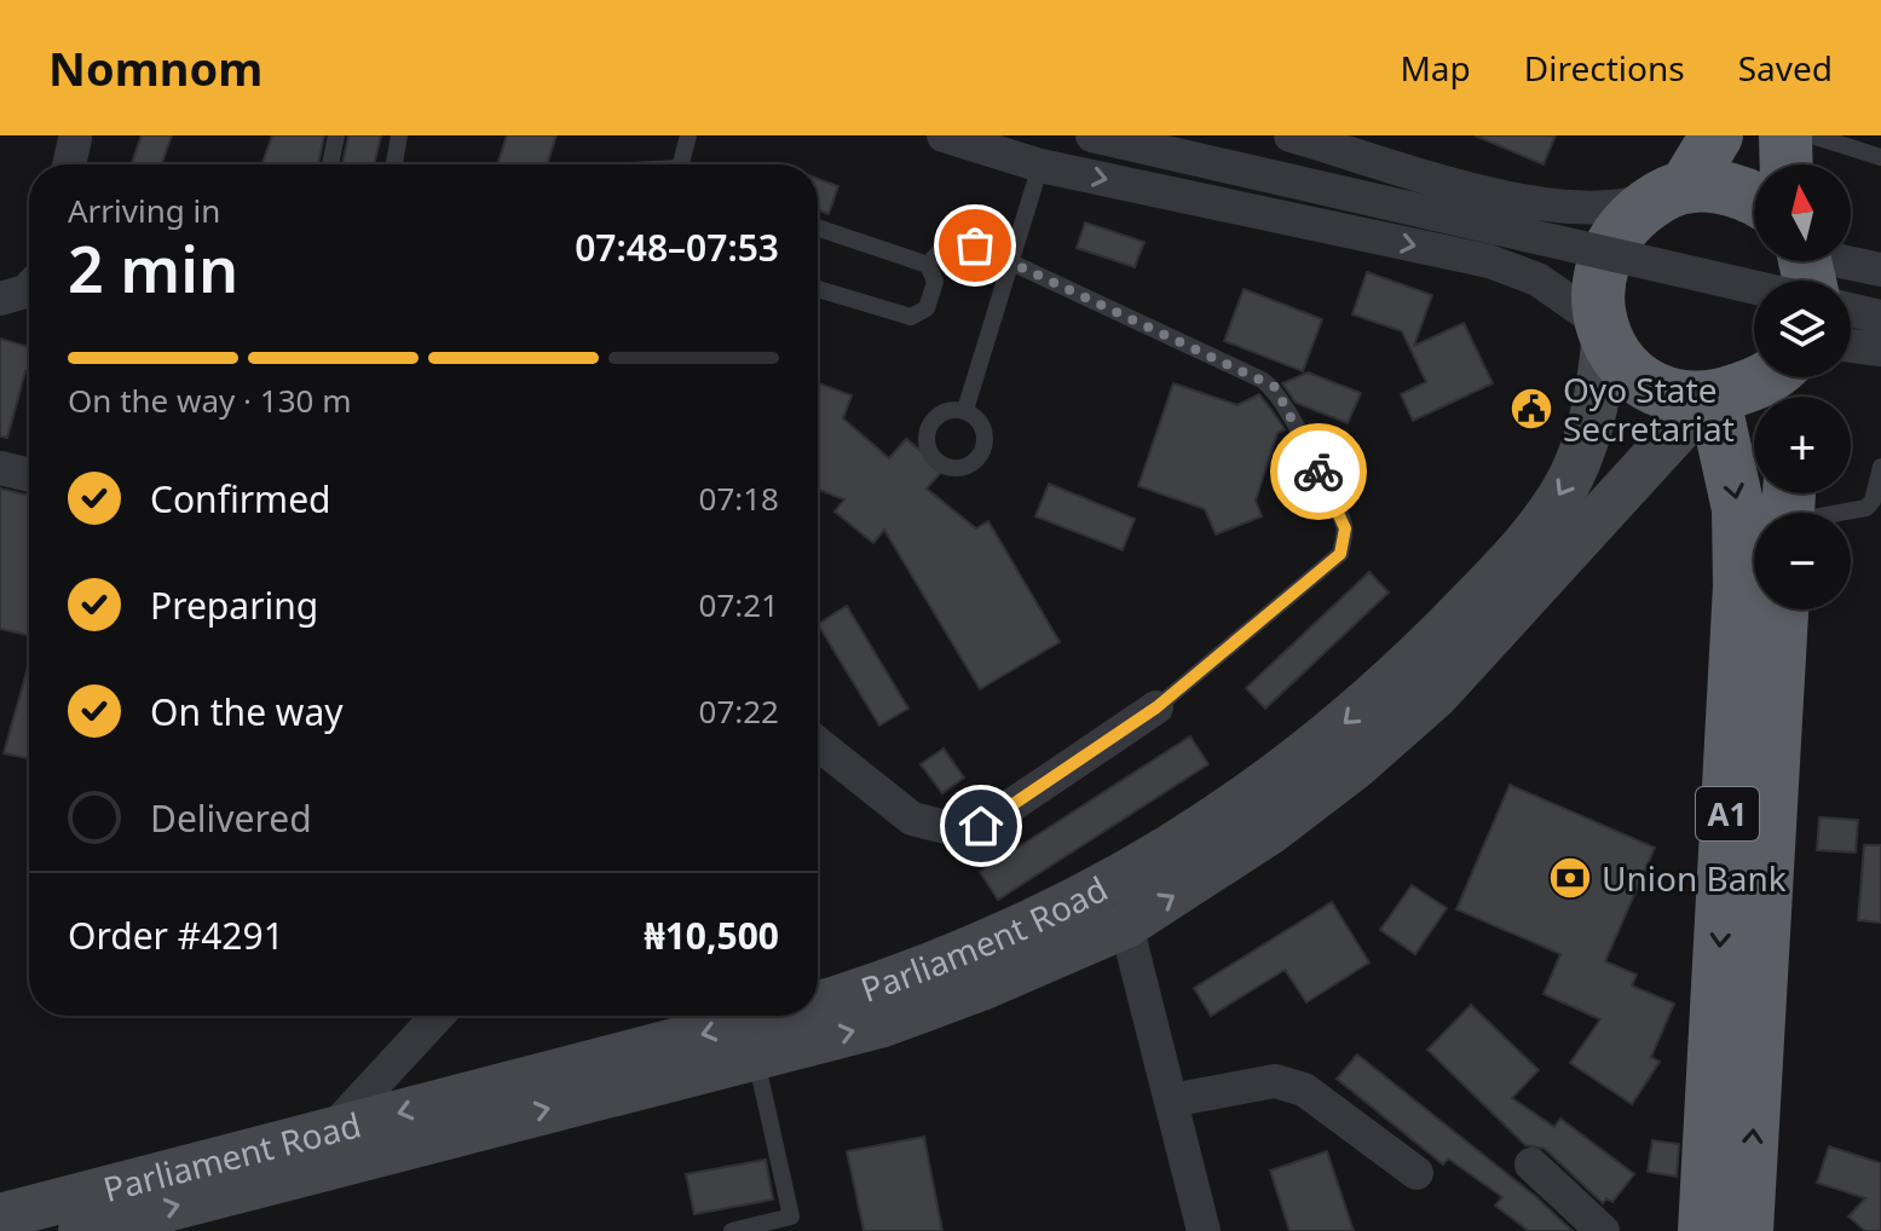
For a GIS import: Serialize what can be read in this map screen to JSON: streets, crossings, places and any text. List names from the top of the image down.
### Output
{
  "streets": {
    "highway": ["A1"],
    "main road": ["Parliament Road"]
  },
  "crossings": [
    ["A1", "Parliament Road"]
  ],
  "places": {
    "public building": ["Oyo State Secretariat"],
    "bank": ["Union Bank"]
  },
  "north": "top",
  "page": {
    "header": "Nomnom",
    "nav": ["Map", "Directions", "Saved"],
    "map_buttons": ["+", "−"],
    "heading": ["2 min", "Arriving in", "07:48–07:53"],
    "panel": ["Order #4291", "₦10,500"],
    "bar": "On the way · 130 m",
    "list": [
      ["Confirmed", "07:18"],
      ["Preparing", "07:21"],
      ["On the way", "07:22"],
      "Delivered"
    ]
  }
}
